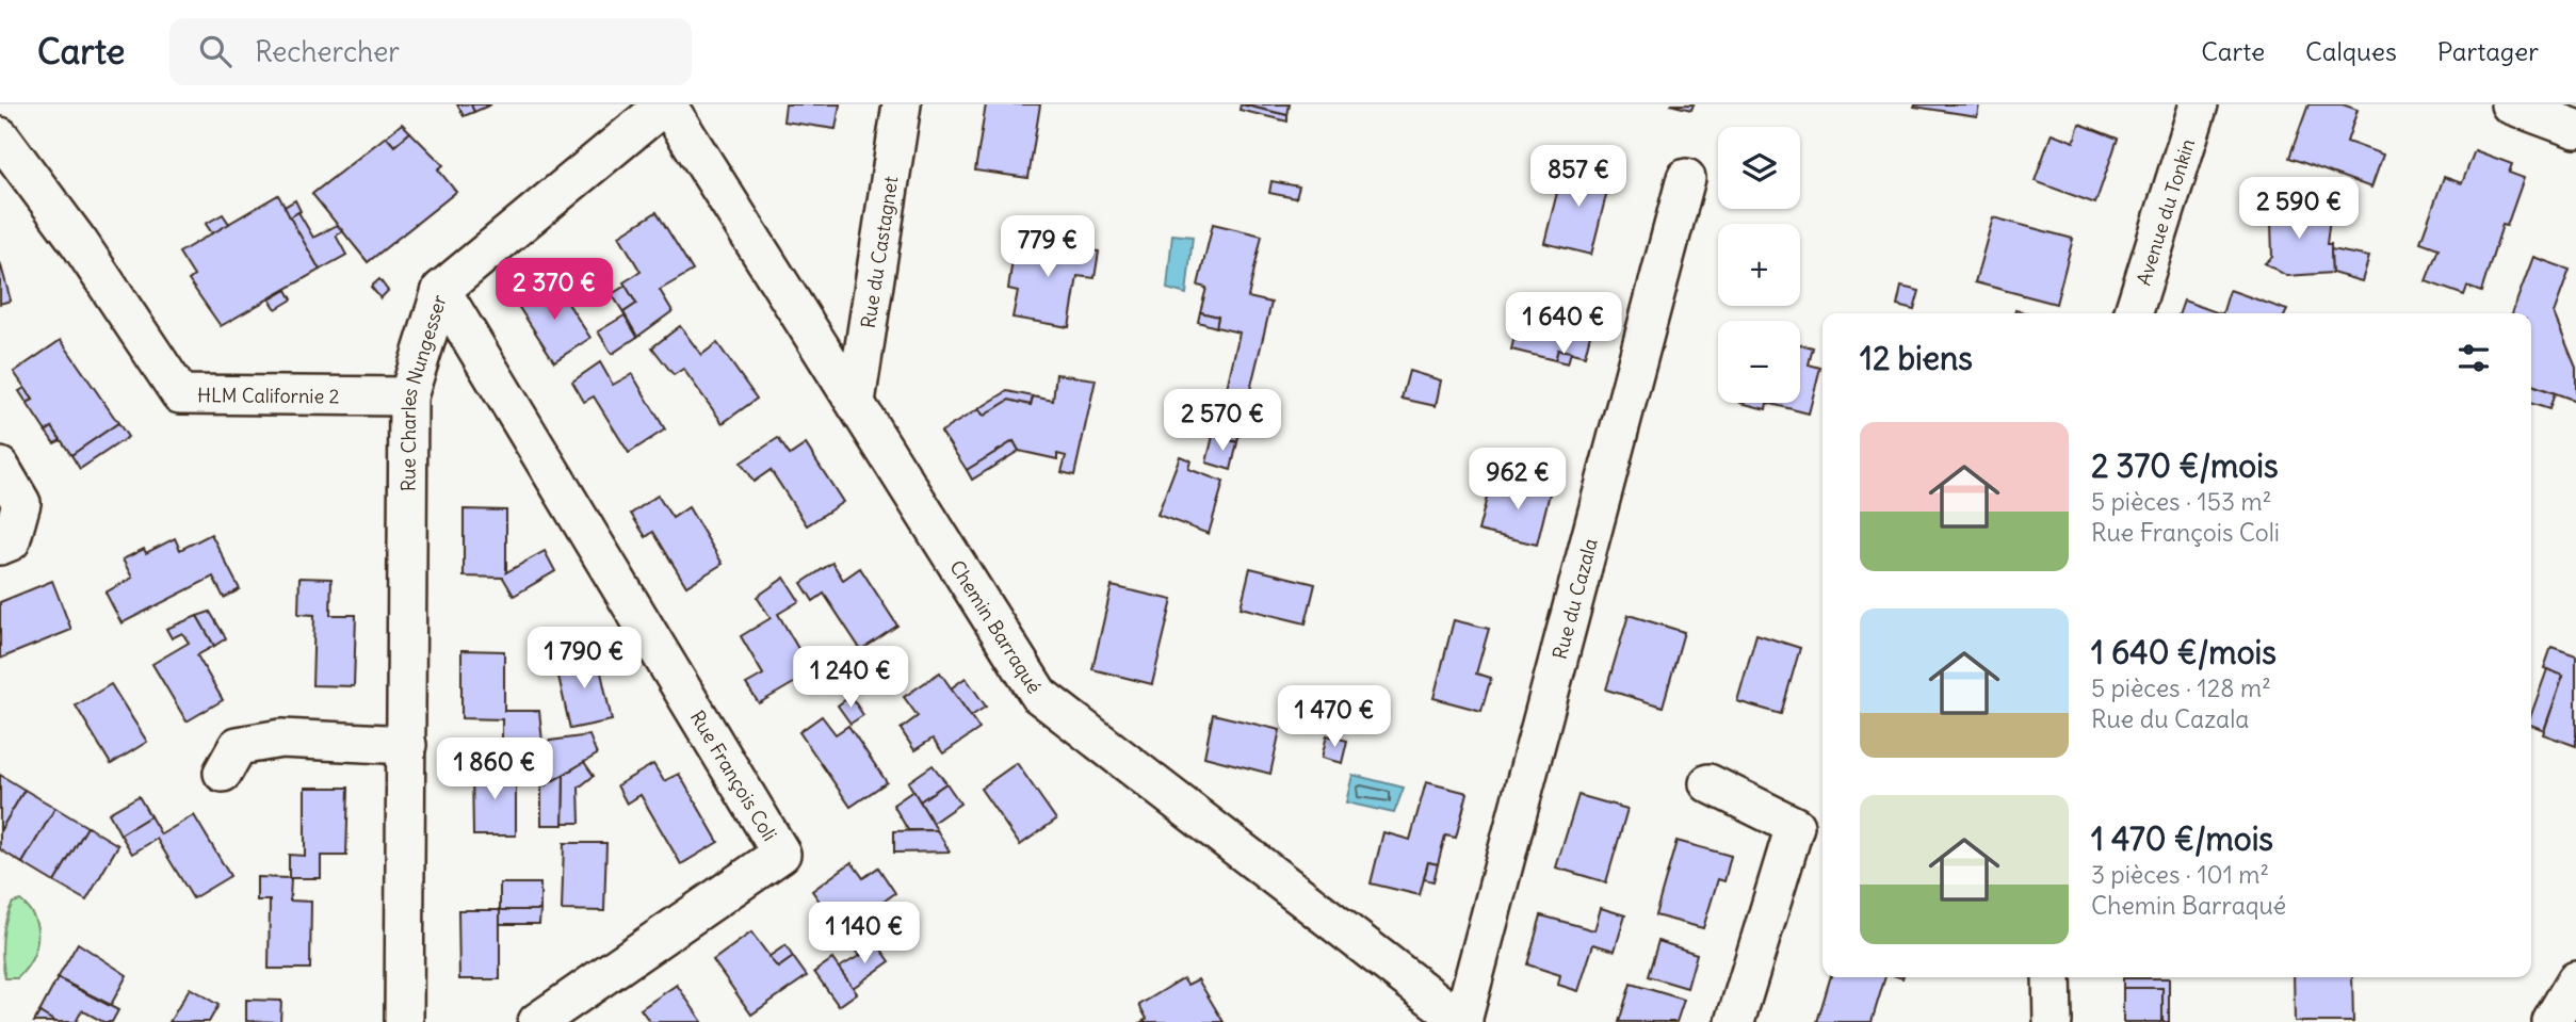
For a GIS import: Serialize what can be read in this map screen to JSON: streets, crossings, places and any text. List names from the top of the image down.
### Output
{
  "streets": {
    "street": [
      "Avenue du Tonkin",
      "Rue du Castagnet",
      "HLM Californie 2",
      "Rue Charles Nungesser",
      "Rue du Cazala",
      "Chemin Barraqué",
      "Rue François Coli"
    ]
  },
  "crossings": [
    ["Rue du Castagnet", "Chemin Barraqué"],
    ["HLM Californie 2", "Rue Charles Nungesser"],
    ["Rue Charles Nungesser", "Chemin Barraqué"],
    ["Rue Charles Nungesser", "Rue François Coli"],
    ["Rue du Cazala", "Chemin Barraqué"]
  ],
  "page": {
    "header": "Carte",
    "search": "Rechercher",
    "nav": ["Carte", "Calques", "Partager"],
    "map_buttons": ["+", "−"],
    "price": [
      "857 €",
      "2 590 €",
      "779 €",
      "2 370 €",
      "1 640 €",
      "2 570 €",
      "962 €",
      "1 790 €",
      "1 240 €",
      "1 470 €",
      "1 860 €",
      "1 140 €"
    ],
    "heading": "12 biens",
    "list": [
      {
        "name": "2 370 €/mois",
        "note": "5 pièces · 153 m² · Rue François Coli"
      },
      {
        "name": "1 640 €/mois",
        "note": "5 pièces · 128 m² · Rue du Cazala"
      },
      {
        "name": "1 470 €/mois",
        "note": "3 pièces · 101 m² · Chemin Barraqué"
      }
    ]
  }
}
